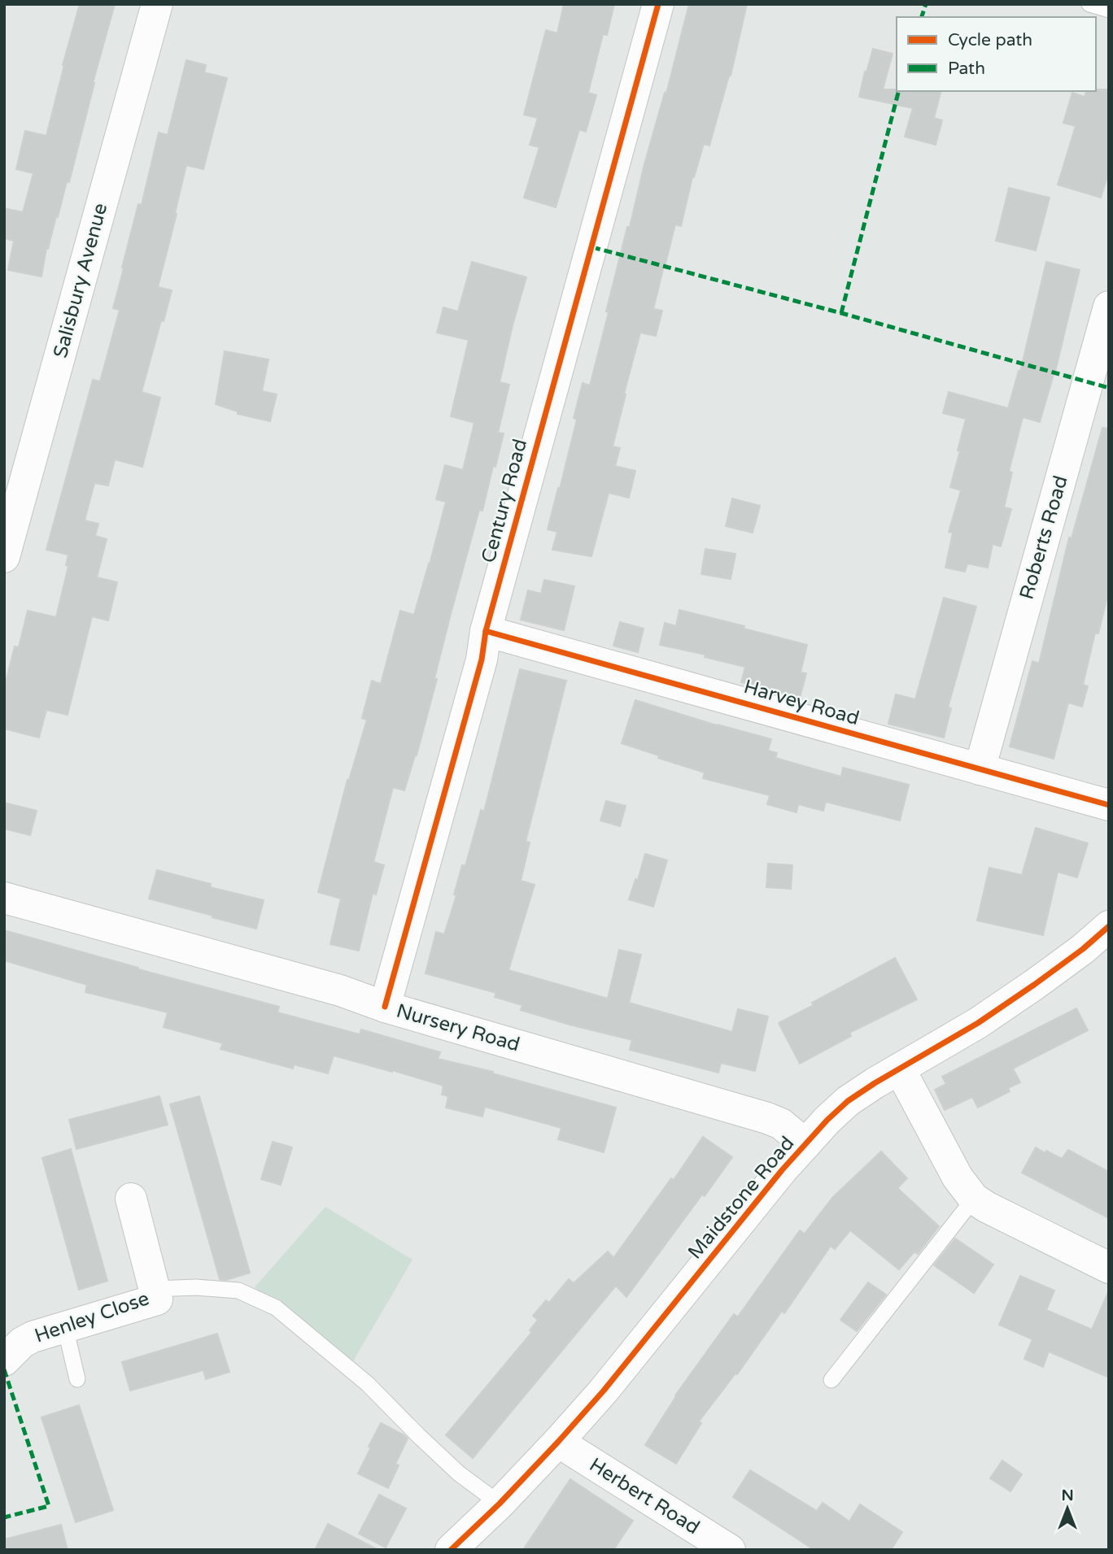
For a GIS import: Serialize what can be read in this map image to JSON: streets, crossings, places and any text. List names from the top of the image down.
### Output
{
  "streets": {
    "street": [
      "Salisbury Avenue",
      "Century Road",
      "Roberts Road",
      "Harvey Road",
      "Nursery Road",
      "Maidstone Road",
      "Henley Close",
      "Herbert Road"
    ]
  },
  "crossings": [
    ["Century Road", "Harvey Road"],
    ["Century Road", "Nursery Road"],
    ["Roberts Road", "Harvey Road"],
    ["Nursery Road", "Maidstone Road"],
    ["Maidstone Road", "Herbert Road"]
  ],
  "legend": ["Cycle path", "Path"],
  "north": "top"
}
